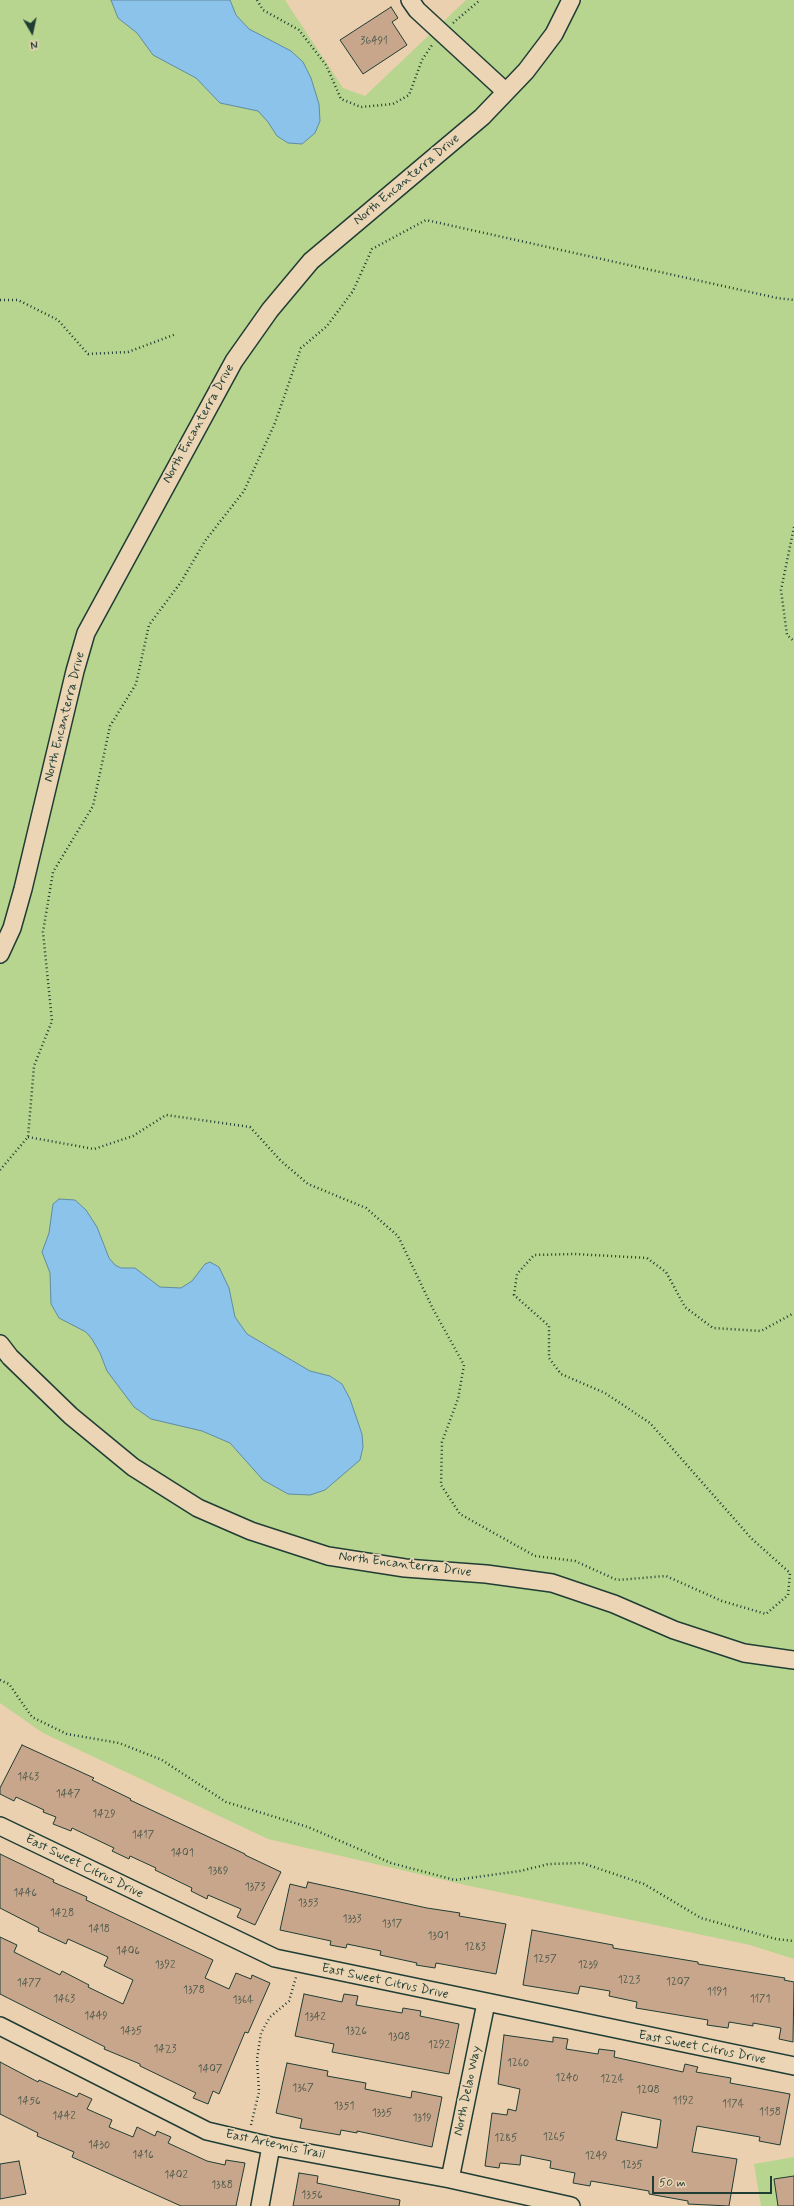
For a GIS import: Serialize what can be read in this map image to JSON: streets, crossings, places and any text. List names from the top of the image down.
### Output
{
  "streets": {
    "street": [
      "North Encanterra Drive",
      "East Sweet Citrus Drive",
      "North Delao Way",
      "East Artemis Trail"
    ]
  },
  "crossings": [
    ["East Sweet Citrus Drive", "North Delao Way"],
    ["North Delao Way", "East Artemis Trail"]
  ],
  "house_numbers": [
    "36491",
    "1463",
    "1447",
    "1429",
    "1417",
    "1401",
    "1389",
    "1373",
    "1446",
    "1353",
    "1428",
    "1333",
    "1317",
    "1418",
    "1301",
    "1283",
    "1406",
    "1257",
    "1392",
    "1239",
    "1223",
    "1207",
    "1477",
    "1378",
    "1191",
    "1463",
    "1171",
    "1364",
    "1449",
    "1342",
    "1435",
    "1326",
    "1308",
    "1292",
    "1423",
    "1260",
    "1407",
    "1240",
    "1224",
    "1367",
    "1208",
    "1456",
    "1192",
    "1174",
    "1351",
    "1158",
    "1335",
    "1442",
    "1319",
    "1265",
    "1285",
    "1430",
    "1416",
    "1249",
    "1235",
    "1402",
    "1388",
    "1356"
  ],
  "scale_bar": "50 m",
  "north": "bottom"
}
